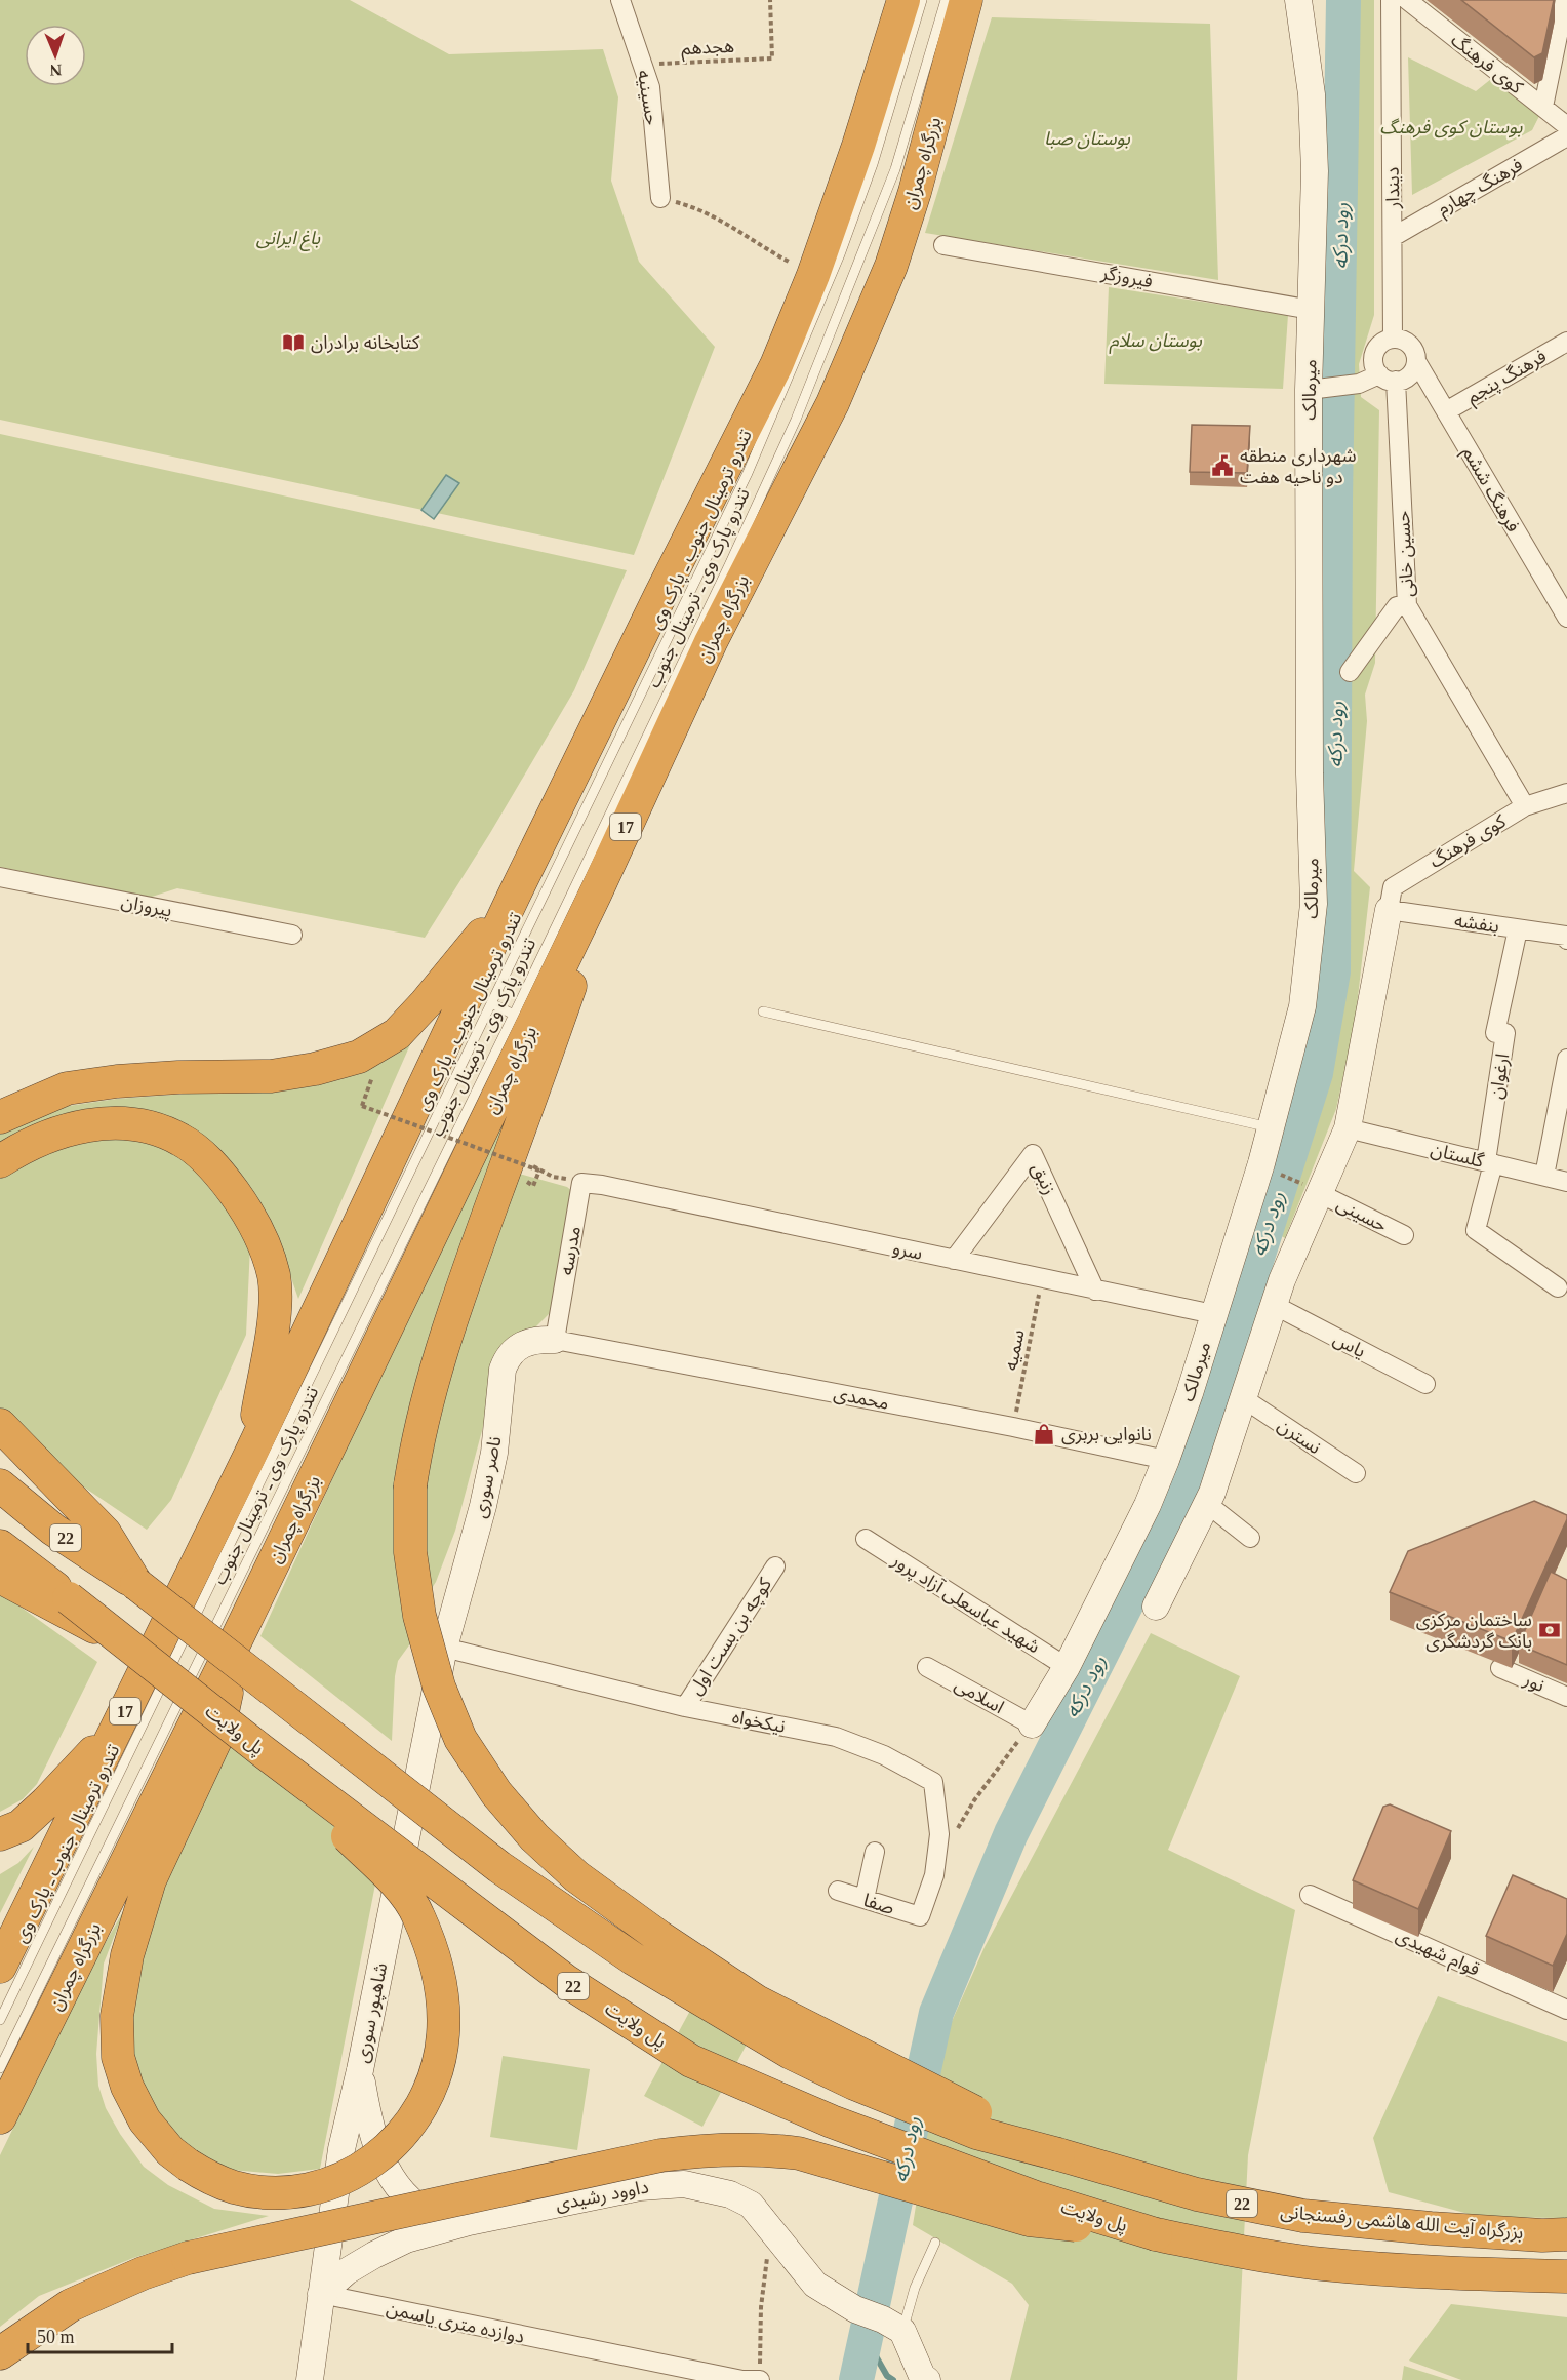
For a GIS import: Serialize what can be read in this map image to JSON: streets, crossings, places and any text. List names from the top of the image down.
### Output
{
  "streets": {
    "highway": [
      "بزرگراه چمران",
      "17",
      "22",
      "پل ولایت",
      "بزرگراه آیت الله هاشمی رفسنجانی"
    ],
    "street": [
      "کوی فرهنگ",
      "حسینیه",
      "فرهنگ چهارم",
      "دیندار",
      "فیروزگر",
      "فرهنگ پنجم",
      "میرمالک",
      "فرهنگ ششم",
      "حسین خانی",
      "پیروزان",
      "بنفشه",
      "ارغوان",
      "گلستان",
      "زنبق",
      "حسینی",
      "مدرسه",
      "سرو",
      "یاس",
      "محمدی",
      "نسترن",
      "ناصر سوری",
      "شهید عباسعلی آزاد پرور",
      "کوچه بن بست اول",
      "نور",
      "اسلامی",
      "نیکخواه",
      "صفا",
      "قوام شهیدی",
      "شاهپور سوری",
      "داوود رشیدی",
      "دوازده متری یاسمن"
    ],
    "lane": ["تندرو ترمینال جنوب ـ پارک وی", "تندرو پارک وی ـ ترمینال جنوب"],
    "path": ["هجدهم", "سمیه"]
  },
  "crossings": [
    ["هجدهم", "حسینیه"],
    ["کوی فرهنگ", "حسین خانی"],
    ["کوی فرهنگ", "بنفشه"],
    ["فرهنگ چهارم", "دیندار"],
    ["دیندار", "فرهنگ ششم"],
    ["دیندار", "حسین خانی"],
    ["فیروزگر", "میرمالک"],
    ["فرهنگ پنجم", "فرهنگ ششم"],
    ["میرمالک", "سرو"],
    ["میرمالک", "محمدی"],
    ["میرمالک", "شهید عباسعلی آزاد پرور"],
    ["میرمالک", "اسلامی"],
    ["فرهنگ ششم", "حسین خانی"],
    ["بنفشه", "ارغوان"],
    ["ارغوان", "گلستان"],
    ["زنبق", "سرو"],
    ["مدرسه", "سرو"],
    ["مدرسه", "محمدی"],
    ["مدرسه", "ناصر سوری"],
    ["سرو", "سمیه"],
    ["سمیه", "محمدی"],
    ["محمدی", "ناصر سوری"],
    ["ناصر سوری", "نیکخواه"],
    ["ناصر سوری", "شاهپور سوری"],
    ["22", "پل ولایت"],
    ["22", "بزرگراه آیت الله هاشمی رفسنجانی"],
    ["کوچه بن بست اول", "نیکخواه"],
    ["نیکخواه", "صفا"],
    ["نیکخواه", "شاهپور سوری"],
    ["شاهپور سوری", "داوود رشیدی"],
    ["شاهپور سوری", "دوازده متری یاسمن"],
    ["داوود رشیدی", "دوازده متری یاسمن"]
  ],
  "water": ["رود درکه"],
  "parks": [
    "بوستان کوی فرهنگ",
    "بوستان صبا",
    "باغ ایرانی",
    "بوستان سلام"
  ],
  "places": {
    "library": ["کتابخانه برادران"],
    "public building": ["شهرداری منطقه دو ناحیه هفت"],
    "shop": ["نانوایی بربری"],
    "bank": ["ساختمان مرکزی بانک گردشگری"]
  },
  "scale_bar": "50 m",
  "north": "bottom"
}
